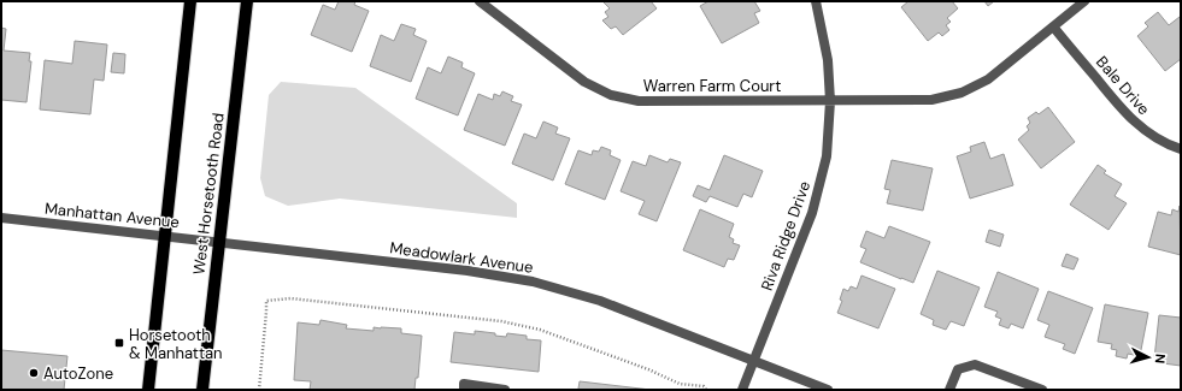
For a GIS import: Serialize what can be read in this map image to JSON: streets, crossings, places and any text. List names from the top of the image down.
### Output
{
  "streets": {
    "main road": ["West Horsetooth Road"],
    "street": [
      "Warren Farm Court",
      "Bale Drive",
      "Manhattan Avenue",
      "Riva Ridge Drive",
      "Meadowlark Avenue"
    ]
  },
  "crossings": [
    ["Warren Farm Court", "Bale Drive"],
    ["Warren Farm Court", "Riva Ridge Drive"],
    ["West Horsetooth Road", "Manhattan Avenue"],
    ["West Horsetooth Road", "Meadowlark Avenue"],
    ["Manhattan Avenue", "Meadowlark Avenue"],
    ["Riva Ridge Drive", "Meadowlark Avenue"]
  ],
  "places": {
    "transit": ["Horsetooth & Manhattan"],
    "other": ["AutoZone"]
  },
  "north": "right"
}
